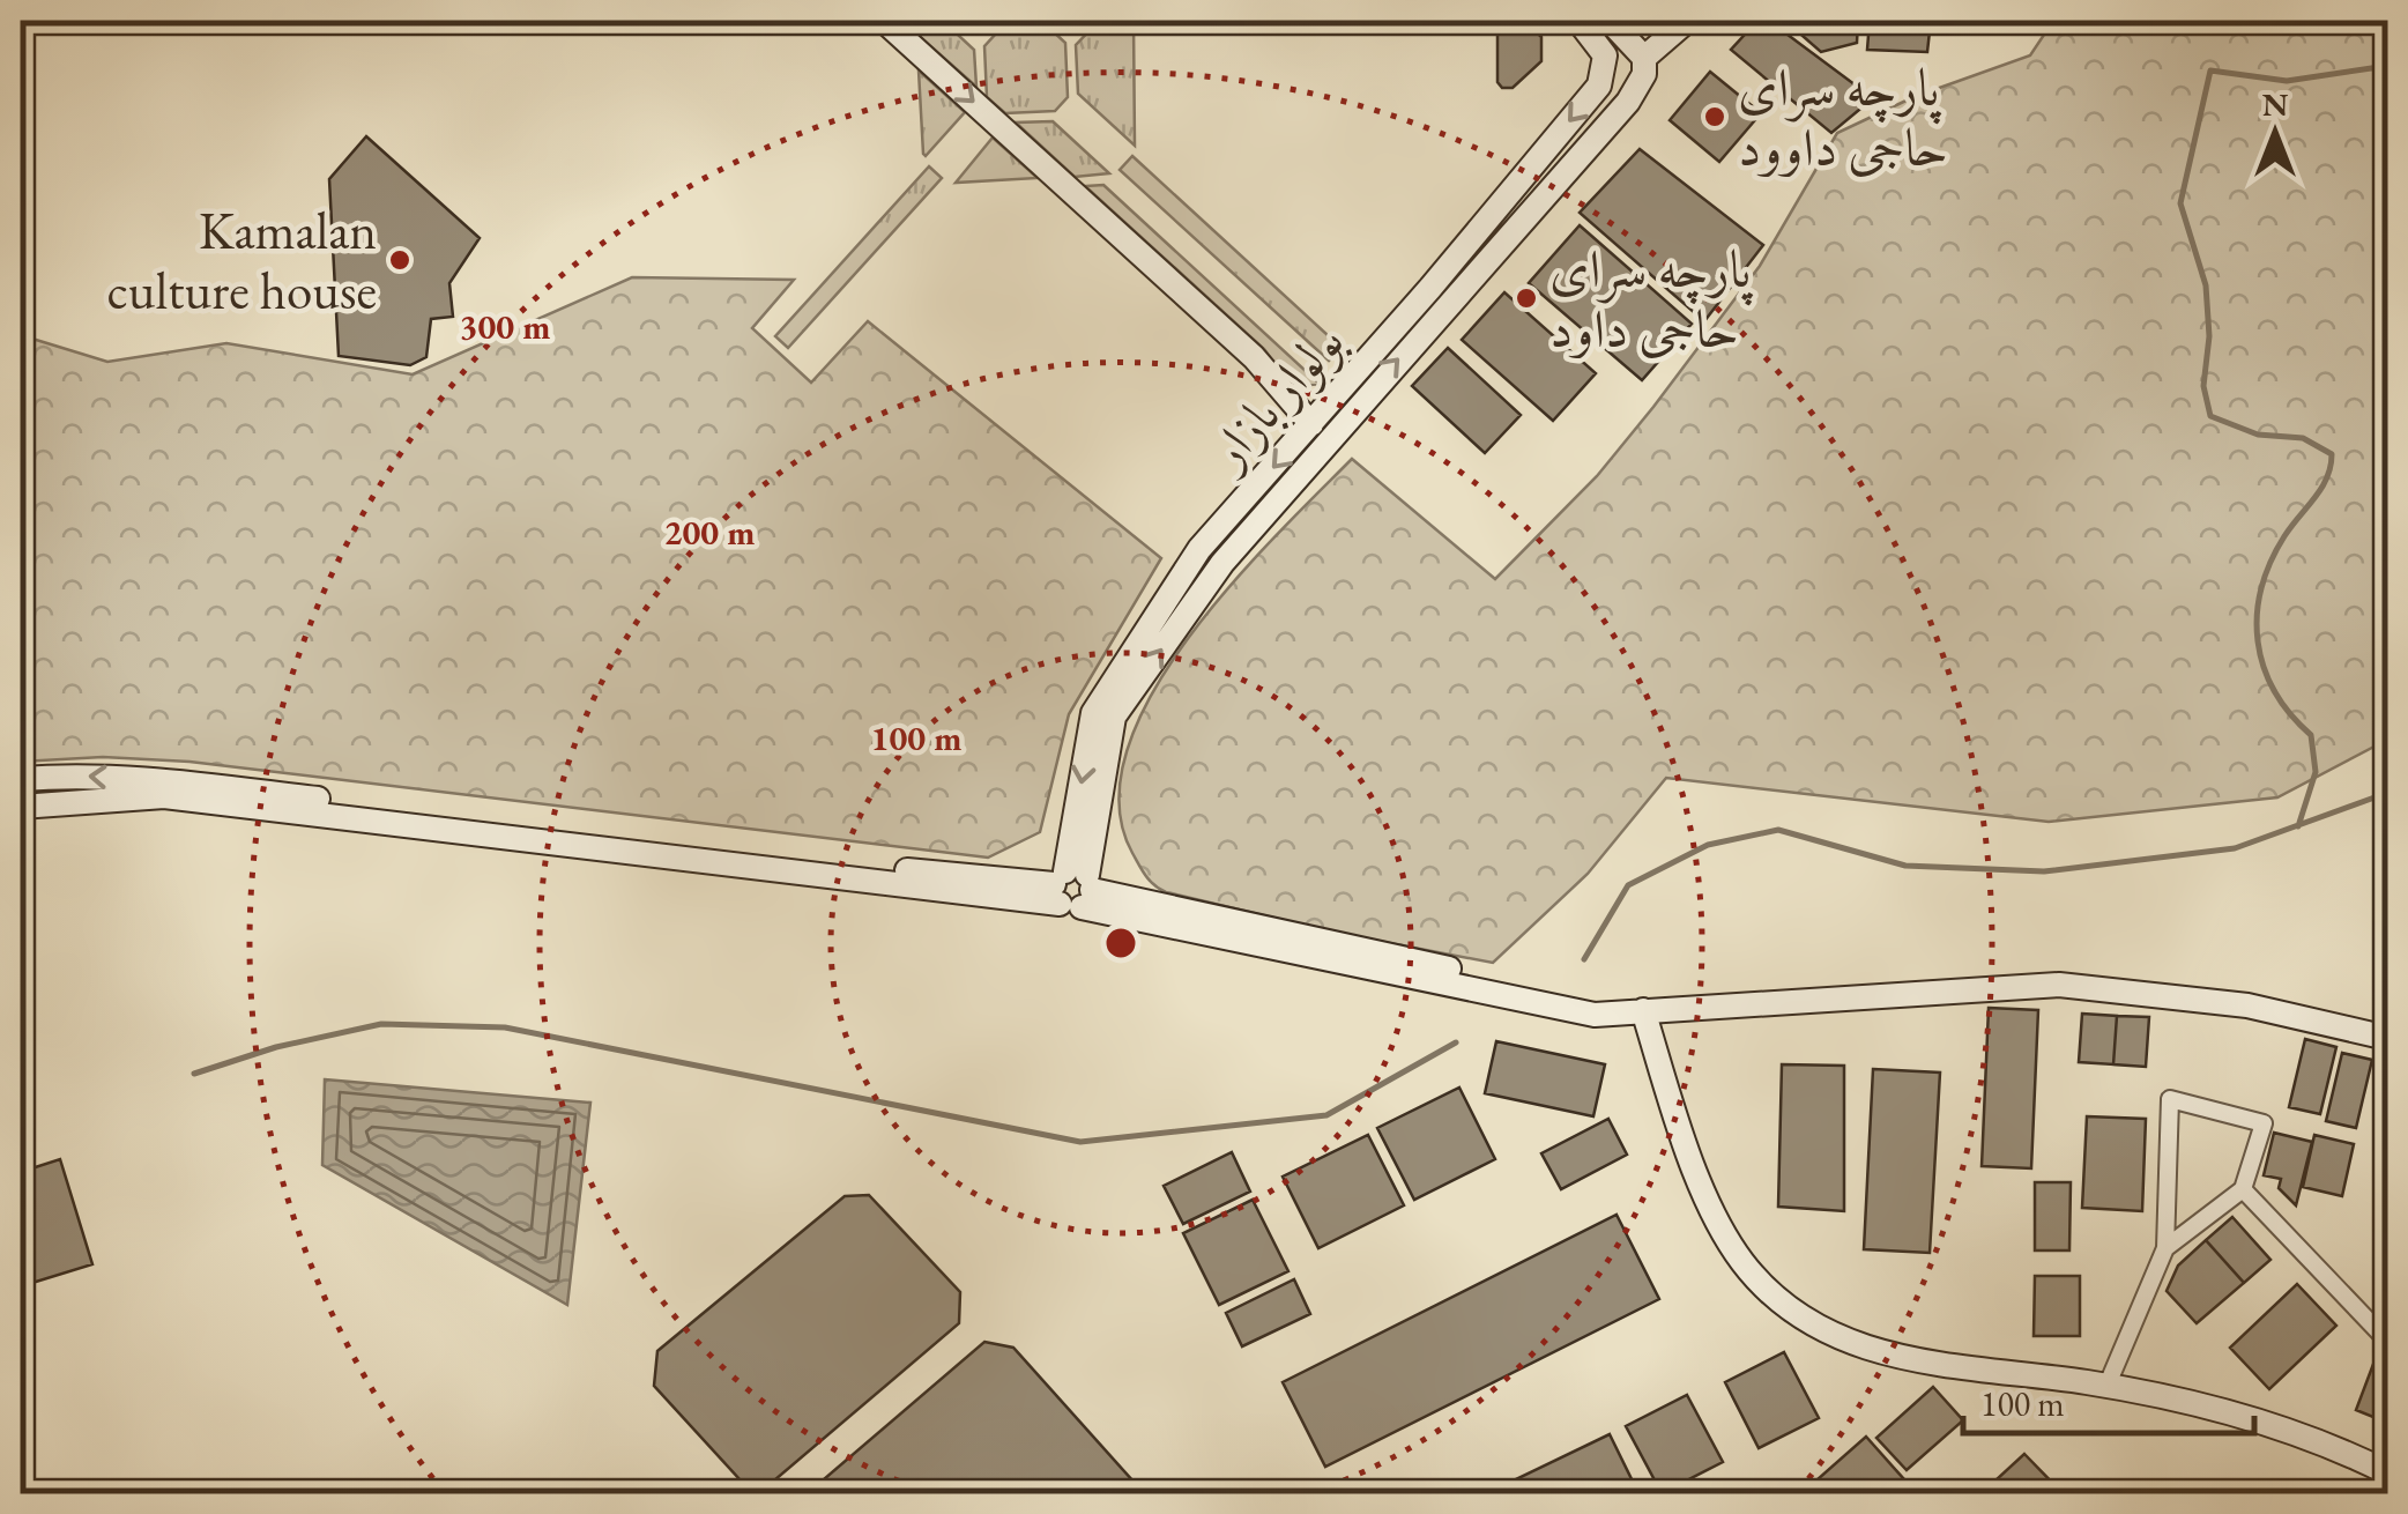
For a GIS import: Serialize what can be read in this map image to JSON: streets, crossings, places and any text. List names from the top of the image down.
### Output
{
  "streets": {
    "street": ["بولوار بازار"]
  },
  "places": ["پارچه سرای حاجی داوود", "Kamalan culture house", "پارچه سرای حاجی داود"],
  "scale_bar": "100 m",
  "north": "top",
  "rings": ["300 m", "200 m", "100 m"]
}
